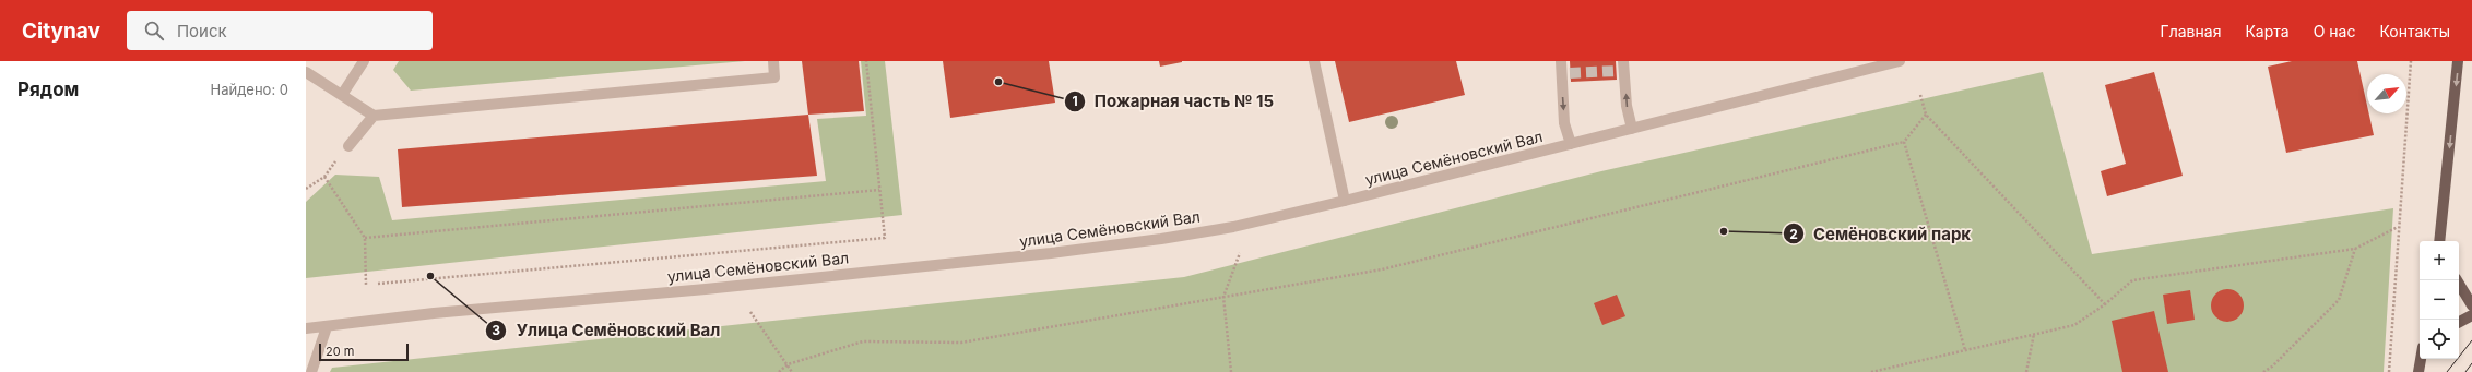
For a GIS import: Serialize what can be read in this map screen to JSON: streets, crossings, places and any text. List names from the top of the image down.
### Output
{
  "streets": {
    "street": ["улица Семёновский Вал"]
  },
  "places": ["Пожарная часть № 15", "Семёновский парк", "Улица Семёновский Вал"],
  "scale_bar": "20 m",
  "north": "top right",
  "page": {
    "header": "Citynav",
    "search": "Поиск",
    "nav": [
      "Главная",
      "Карта",
      "О нас",
      "Контакты"
    ],
    "heading": ["Рядом", "Найдено: 0"],
    "map_buttons": ["+", "−"],
    "scale": "20 m"
  }
}
